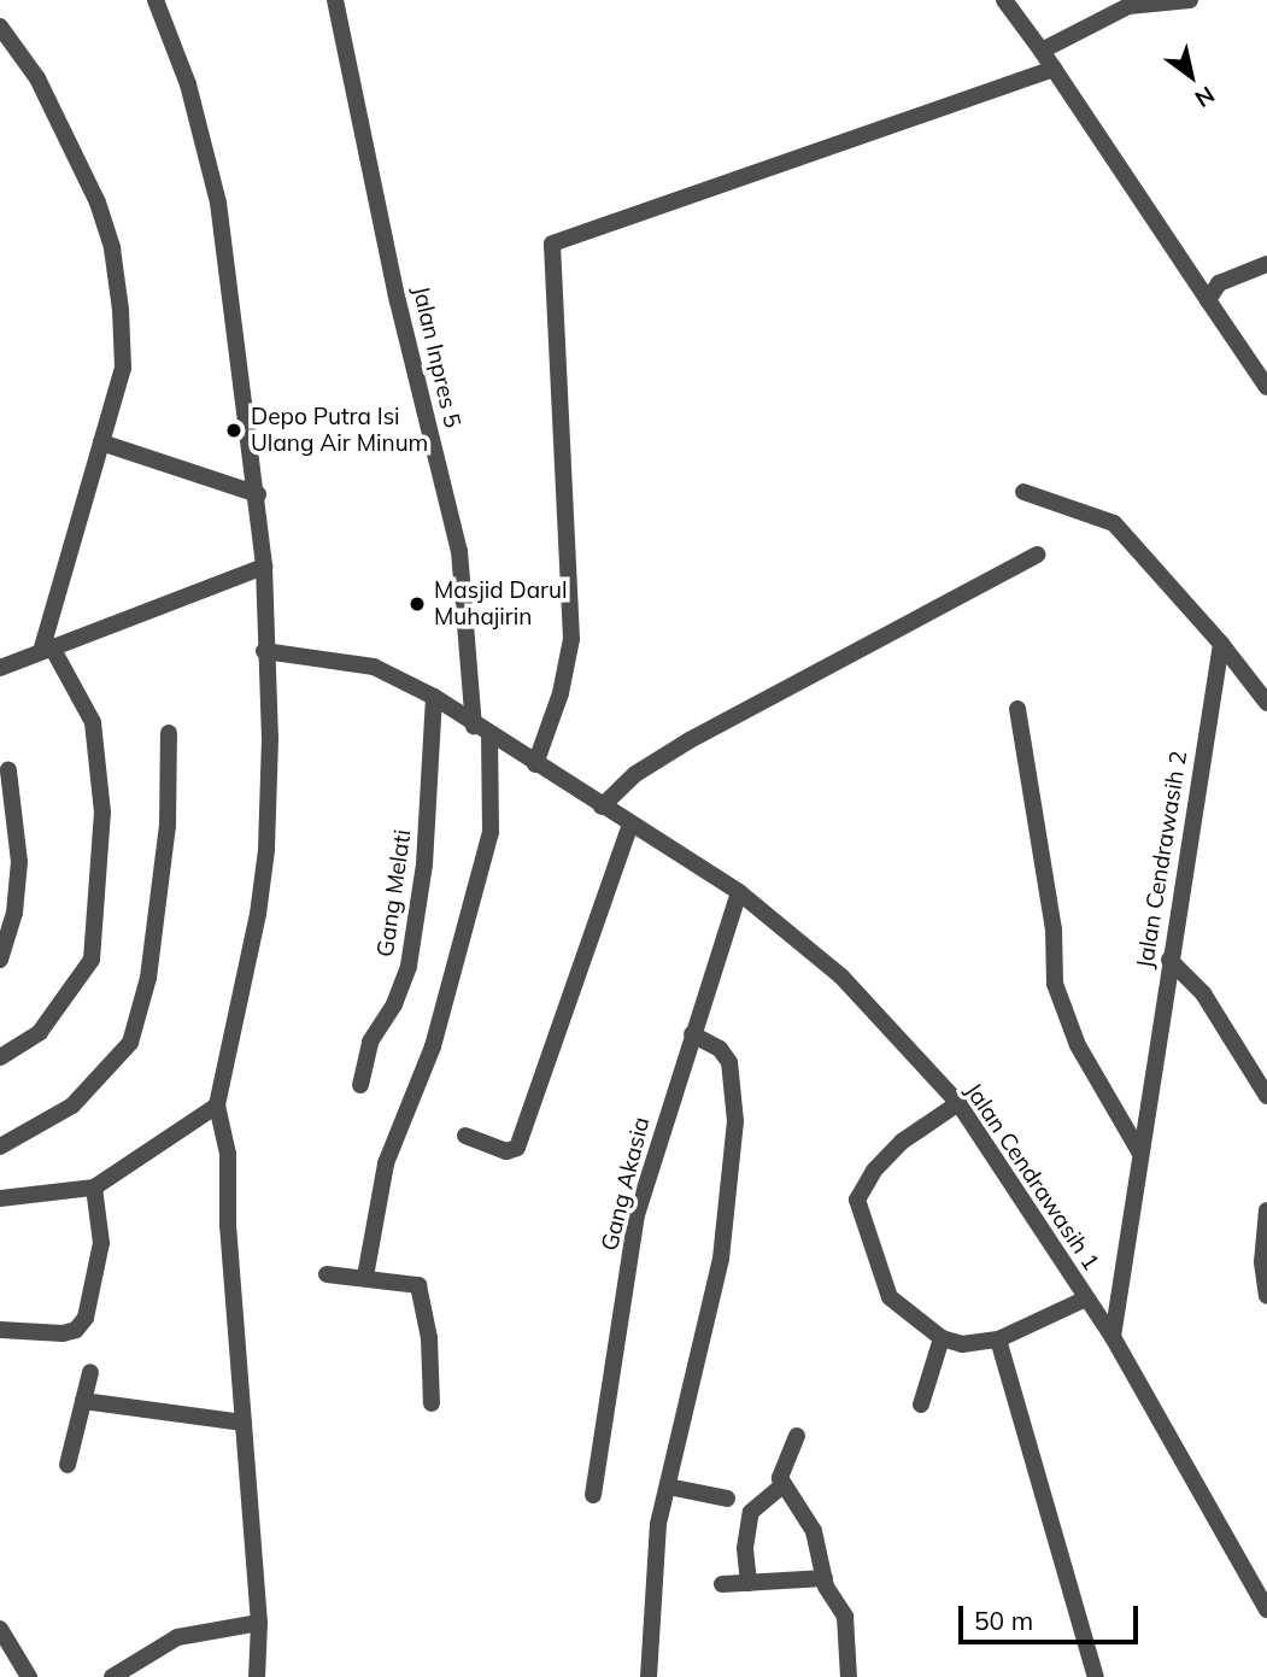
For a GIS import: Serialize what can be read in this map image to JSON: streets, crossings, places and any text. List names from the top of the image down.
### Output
{
  "streets": {
    "street": [
      "Jalan Inpres 5",
      "Jalan Cendrawasih 2",
      "Gang Melati",
      "Jalan Cendrawasih 1",
      "Gang Akasia"
    ]
  },
  "crossings": [
    ["Jalan Inpres 5", "Jalan Cendrawasih 1"],
    ["Jalan Cendrawasih 2", "Jalan Cendrawasih 1"],
    ["Gang Melati", "Jalan Cendrawasih 1"],
    ["Jalan Cendrawasih 1", "Gang Akasia"]
  ],
  "places": ["Depo Putra Isi Ulang Air Minum", "Masjid Darul Muhajirin"],
  "scale_bar": "50 m",
  "north": "bottom right"
}
